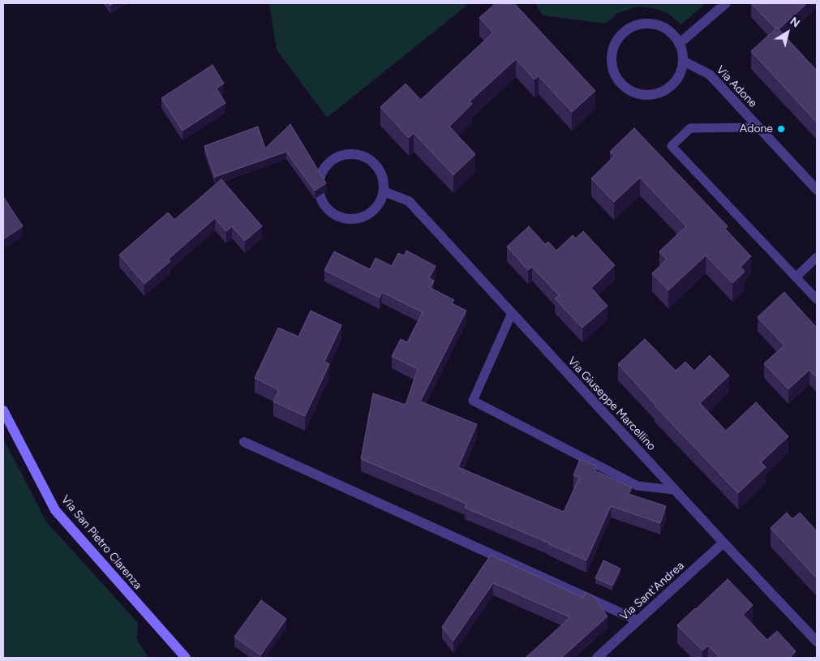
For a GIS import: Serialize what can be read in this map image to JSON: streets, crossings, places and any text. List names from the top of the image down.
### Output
{
  "streets": {
    "main road": ["Via San Pietro Clarenza"],
    "street": ["Via Adone", "Via Giuseppe Marcellino", "Via Sant'Andrea"]
  },
  "crossings": [
    ["Via Giuseppe Marcellino", "Via Sant'Andrea"]
  ],
  "places": ["Adone"],
  "north": "top right"
}
